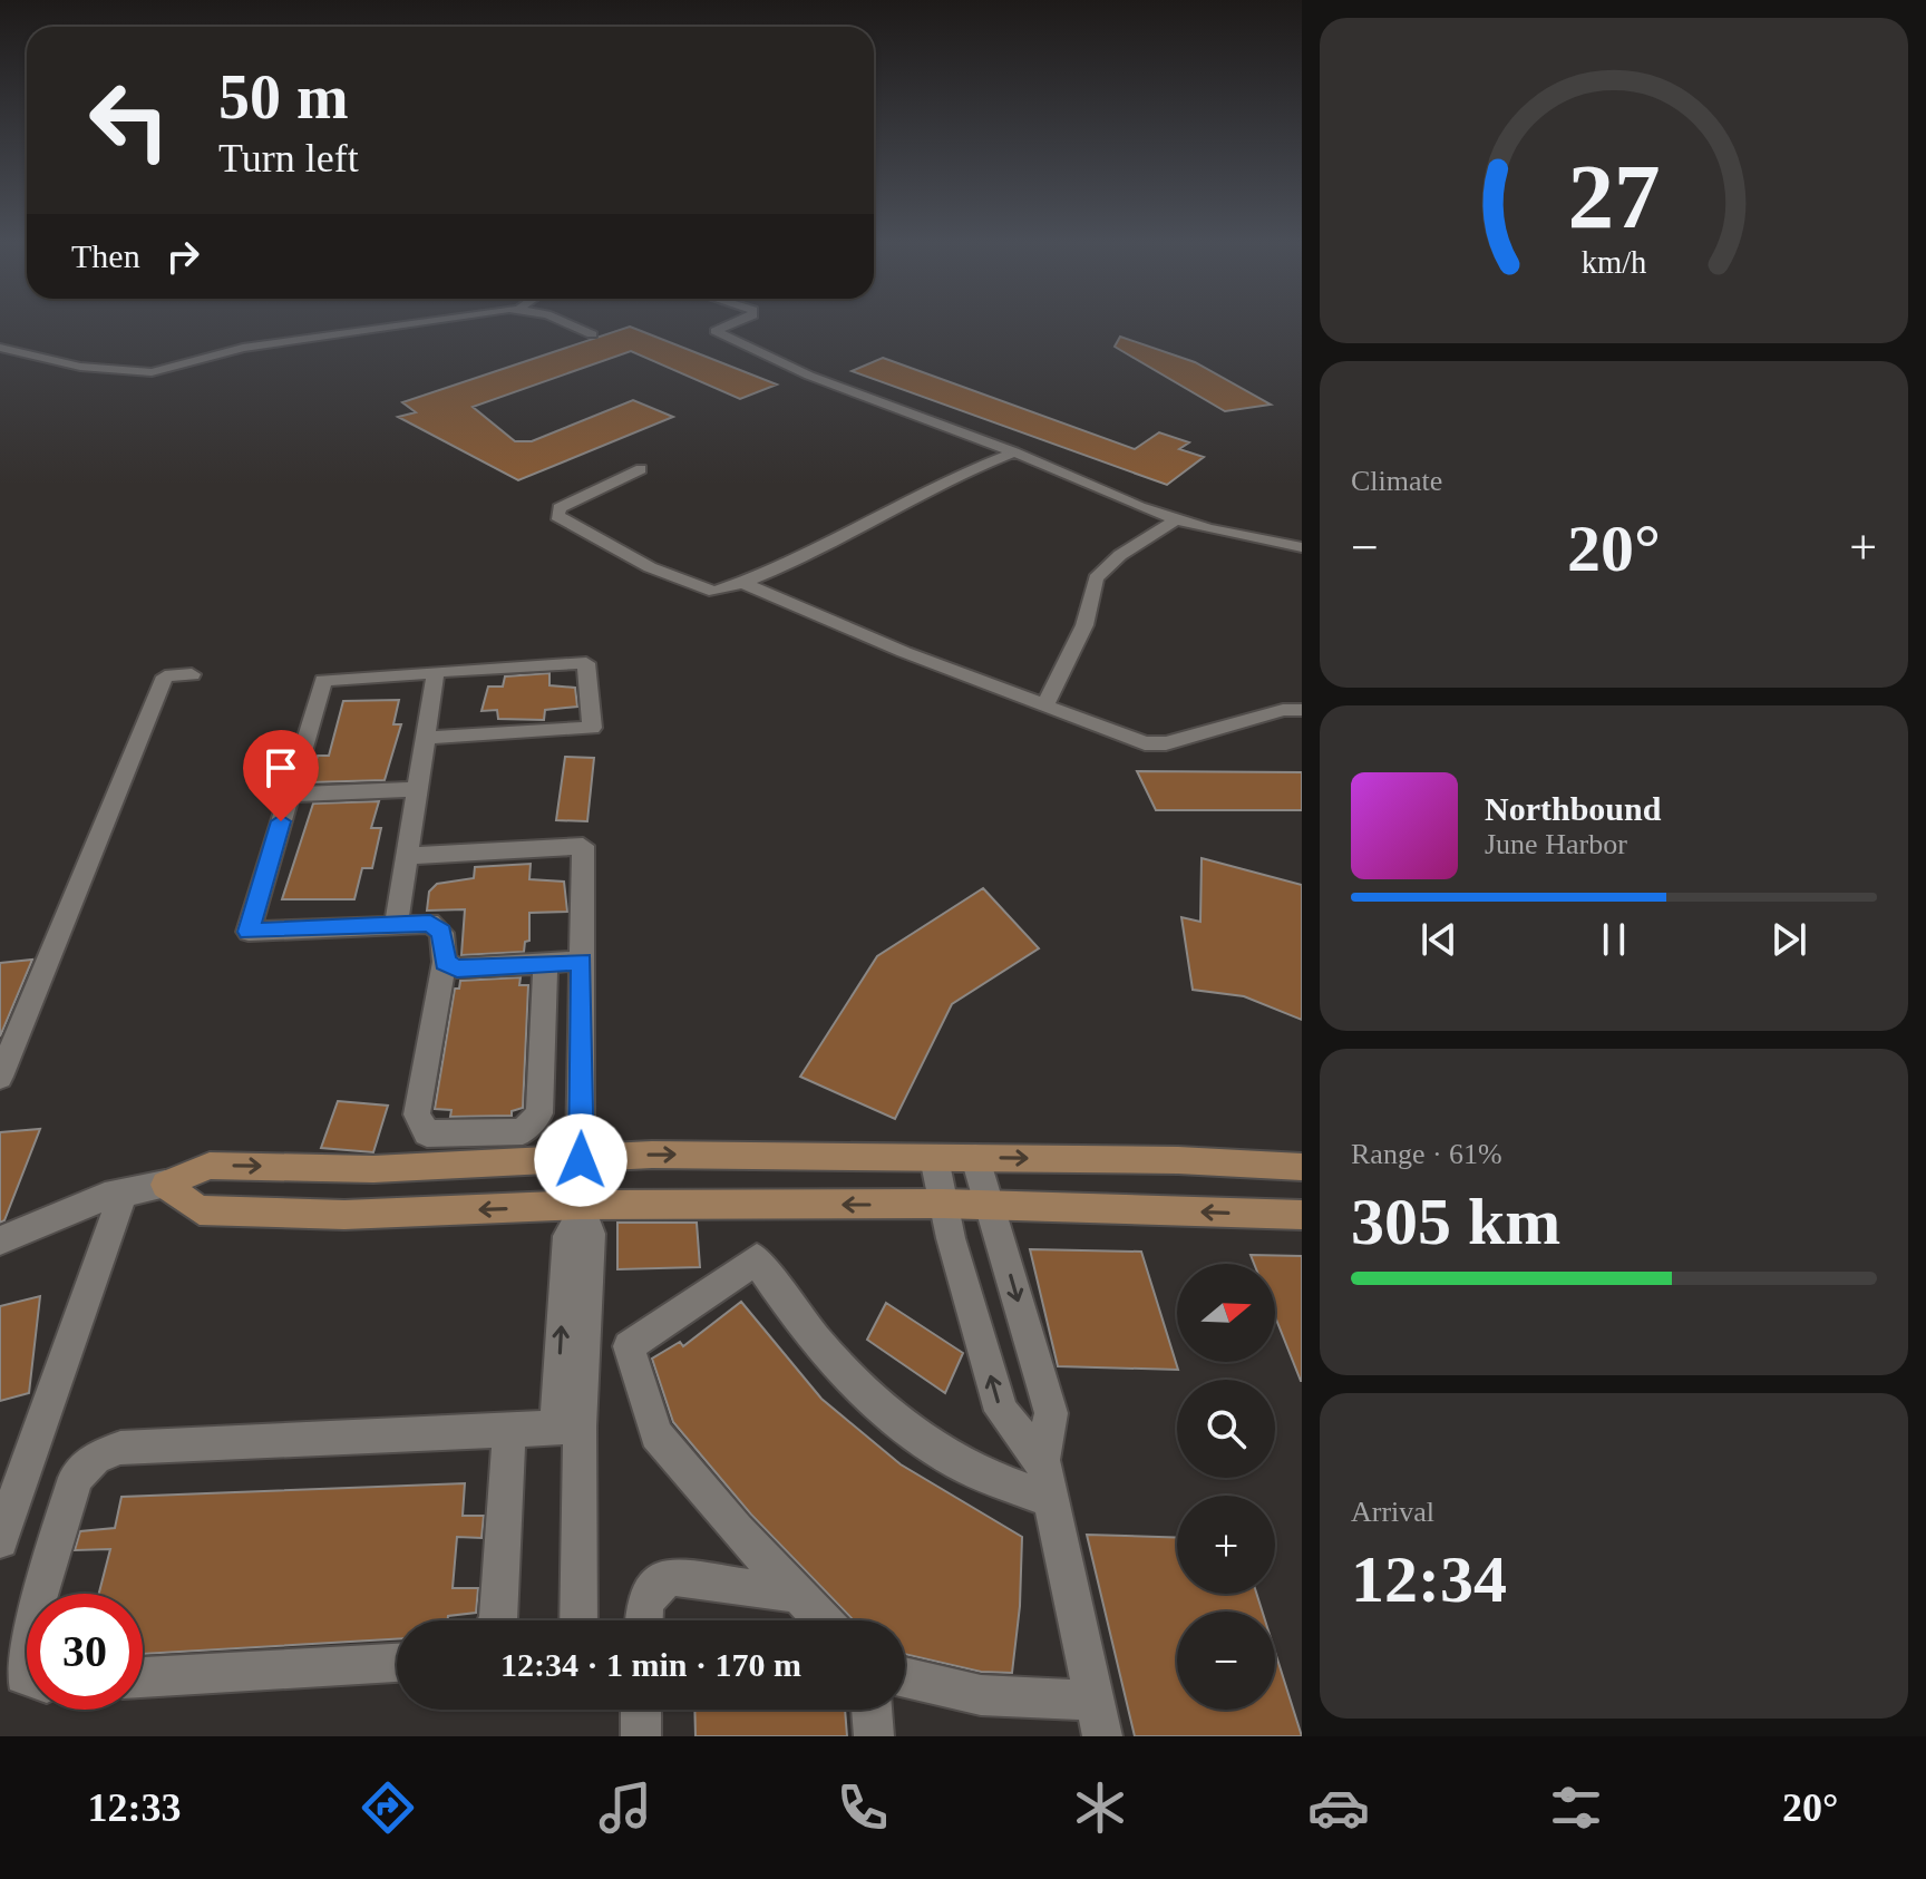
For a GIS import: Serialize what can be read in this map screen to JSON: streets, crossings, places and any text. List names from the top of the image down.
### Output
{
  "north": "right",
  "page": {
    "turn": ["50 m", "Turn left"],
    "then": "Then",
    "tile": [
      "Climate",
      ["Range · 61%", "305 km"],
      ["Arrival", "12:34"]
    ],
    "heat": ["−", "20°", "+"],
    "song": ["Northbound", "June Harbor"],
    "map_buttons": ["+", "−"],
    "limit": "30",
    "trip": "12:34 · 1 min · 170 m",
    "tabs": ["12:33", "20°"],
    "gauge": ["27", "km/h"]
  }
}
